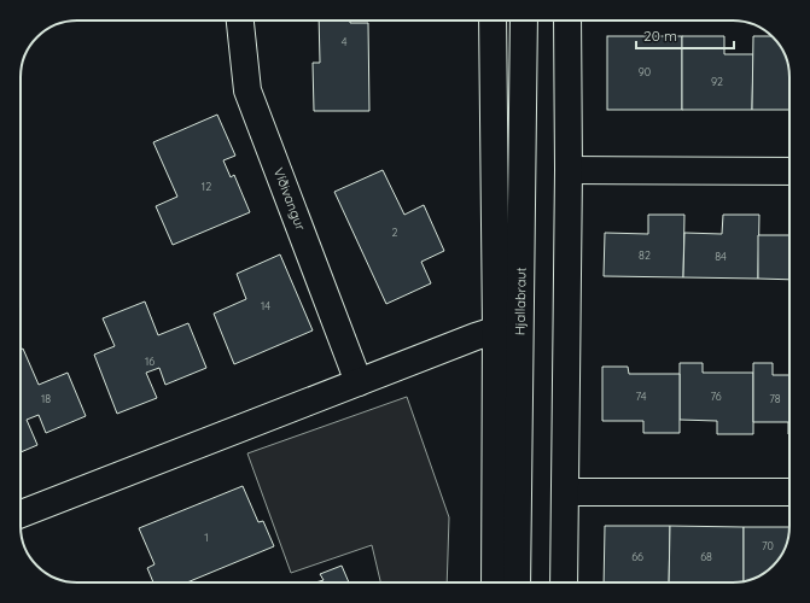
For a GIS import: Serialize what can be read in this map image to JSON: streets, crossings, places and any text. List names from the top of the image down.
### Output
{
  "streets": {
    "street": ["Víðivangur", "Hjallabraut"]
  },
  "house_numbers": [
    "4",
    "90",
    "92",
    "12",
    "2",
    "82",
    "84",
    "14",
    "16",
    "74",
    "76",
    "18",
    "78",
    "1",
    "70",
    "66",
    "68"
  ],
  "scale_bar": "20 m"
}
